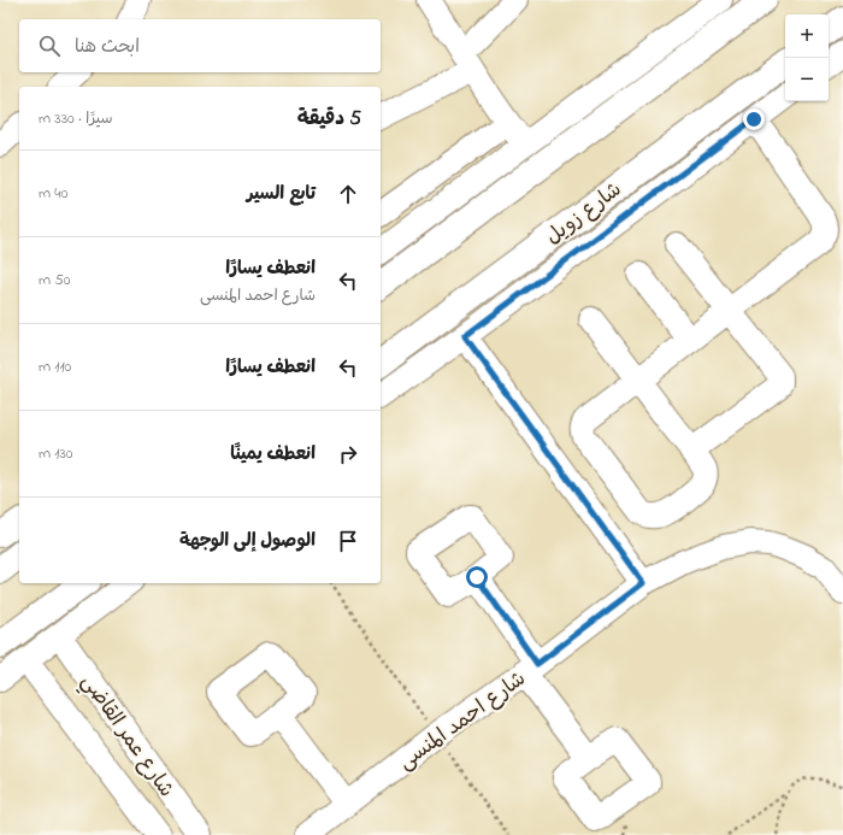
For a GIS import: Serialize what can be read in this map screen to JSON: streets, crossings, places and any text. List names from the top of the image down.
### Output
{
  "streets": {
    "main road": ["شارع زويل"],
    "street": ["شارع احمد المنسى", "شارع عمر القاضي"]
  },
  "page": {
    "map_buttons": ["+", "−"],
    "search": "ابحث هنا",
    "heading": ["5 دقيقة", "سيرًا · 330 m"],
    "list": [
      ["تابع السير", "40 m"],
      ["انعطف يسارًا", "شارع احمد المنسى", "50 m"],
      ["انعطف يسارًا", "110 m"],
      ["انعطف يمينًا", "130 m"],
      "الوصول إلى الوجهة"
    ]
  }
}
